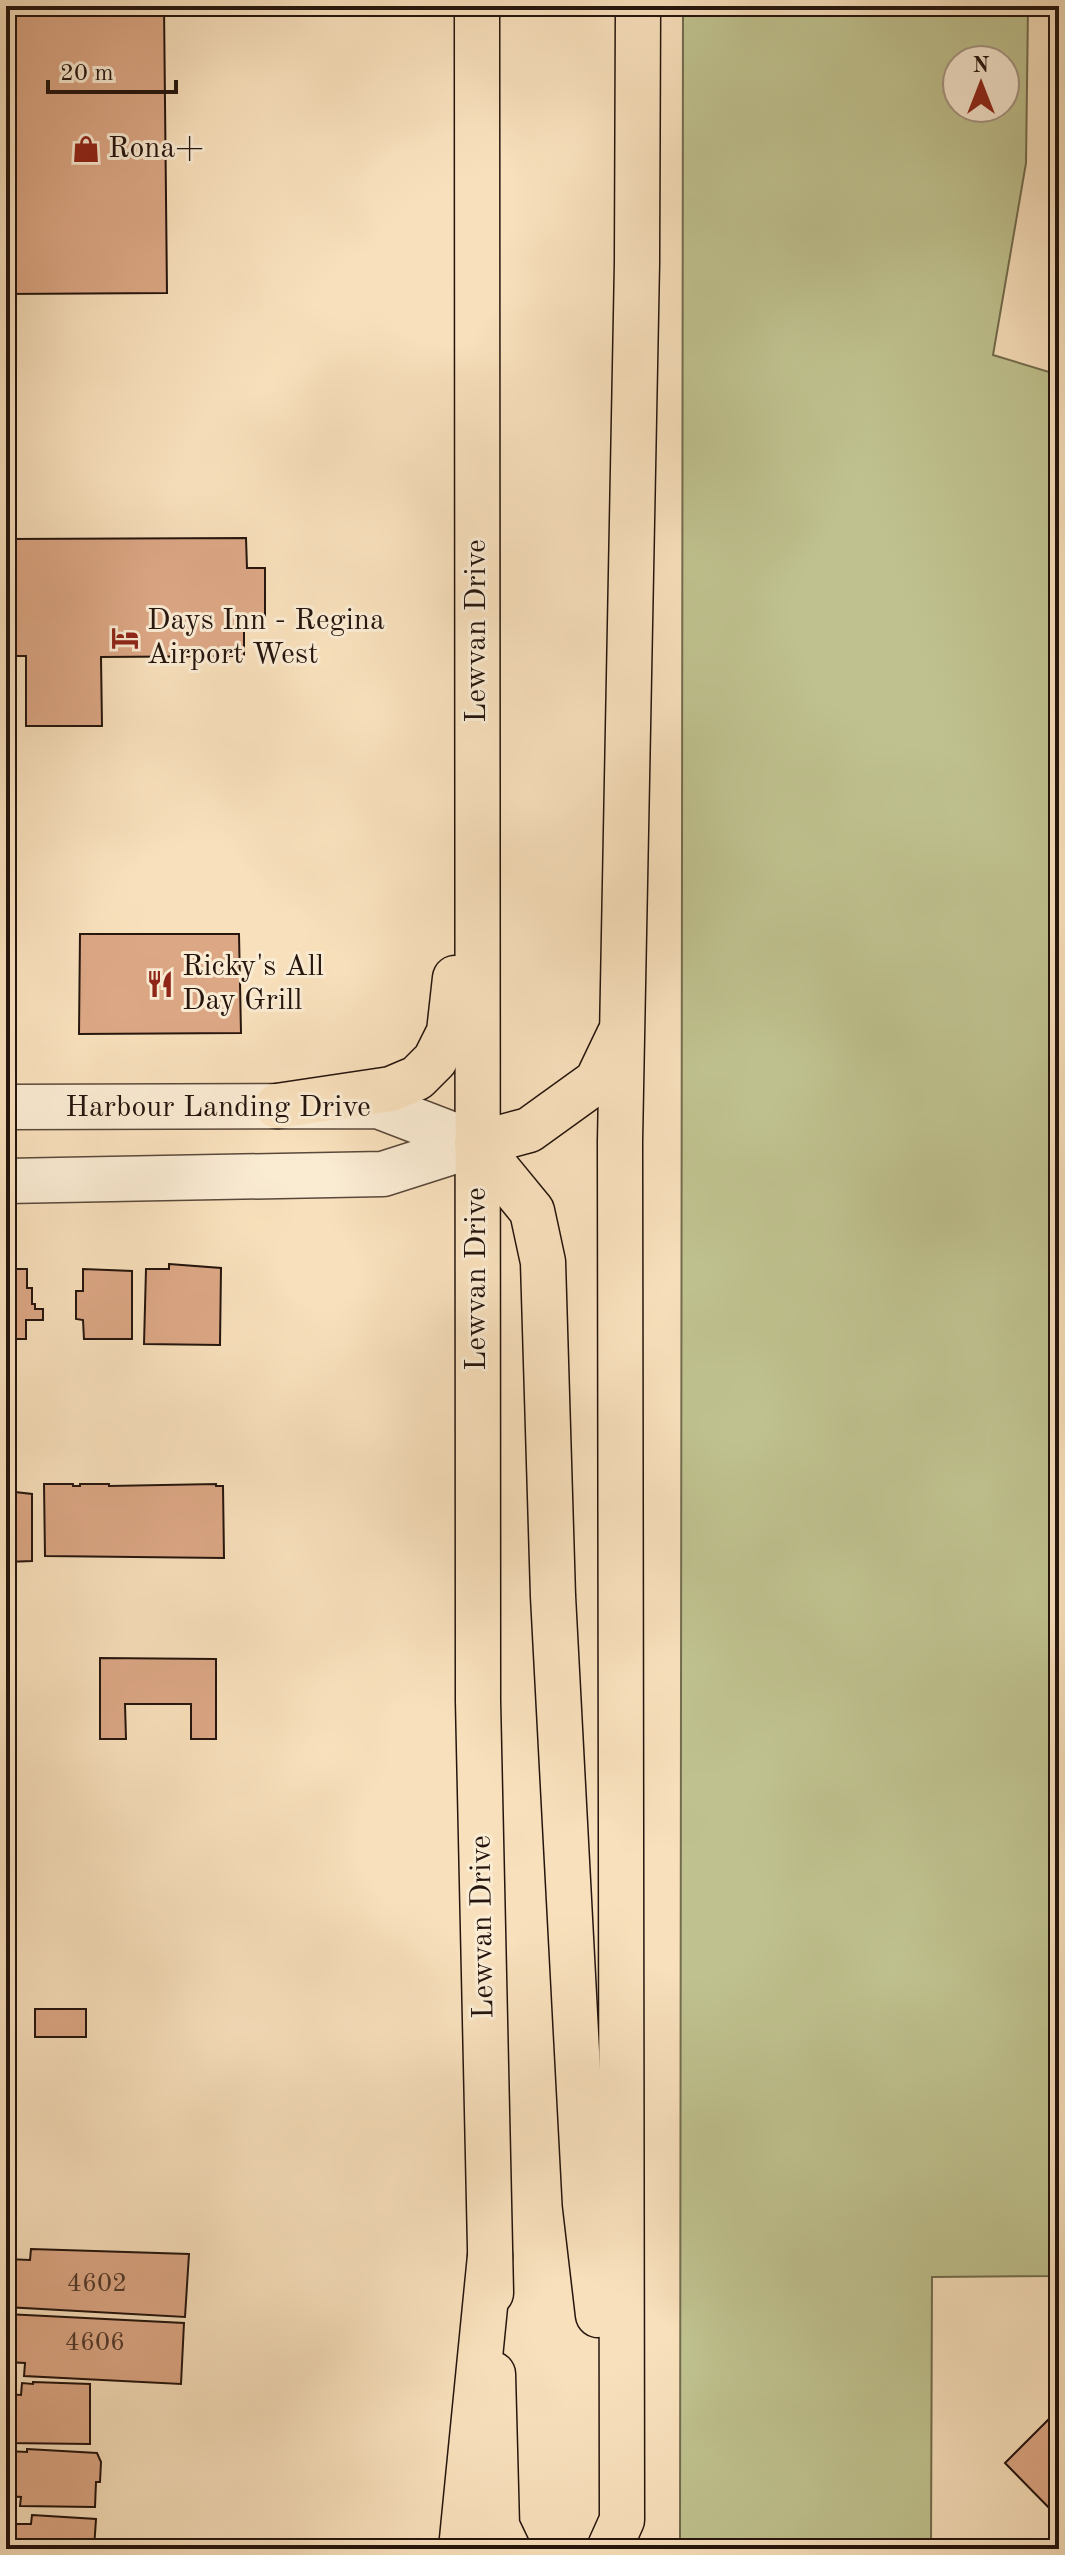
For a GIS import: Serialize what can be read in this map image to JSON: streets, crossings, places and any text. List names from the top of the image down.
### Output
{
  "streets": {
    "main road": ["Lewvan Drive"],
    "street": ["Harbour Landing Drive"]
  },
  "crossings": [
    ["Lewvan Drive", "Harbour Landing Drive"]
  ],
  "places": {
    "shop": ["Rona+"],
    "hotel": ["Days Inn - Regina Airport West"],
    "restaurant": ["Ricky's All Day Grill"]
  },
  "house_numbers": ["4602", "4606"],
  "scale_bar": "20 m",
  "north": "top"
}
